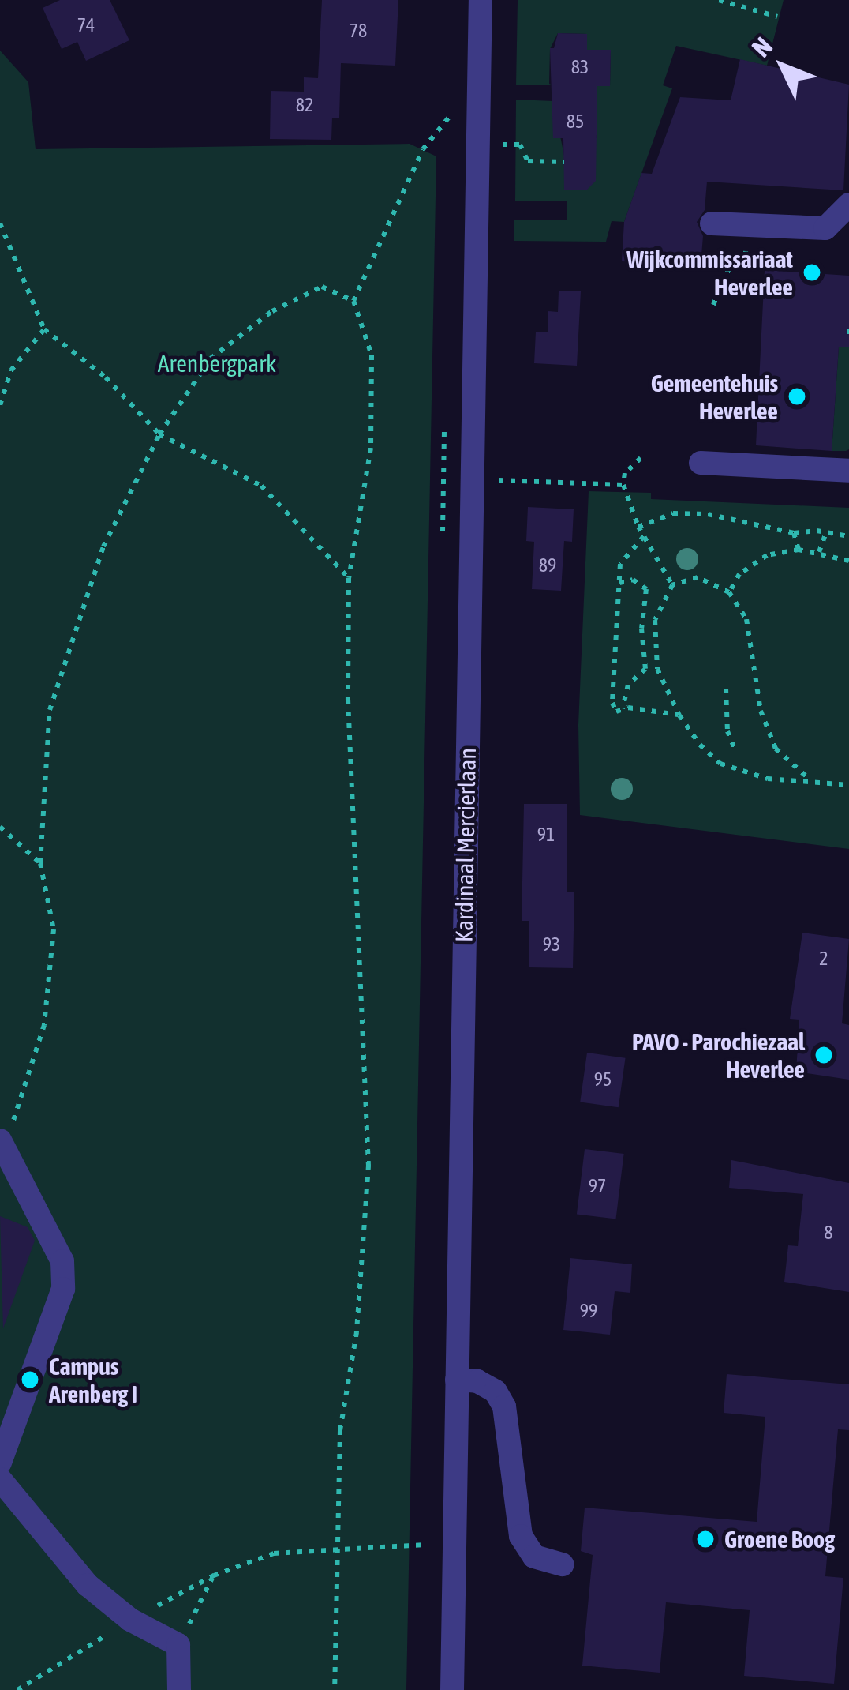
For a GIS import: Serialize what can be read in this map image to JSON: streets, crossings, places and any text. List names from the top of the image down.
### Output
{
  "streets": {
    "street": ["Kardinaal Mercierlaan"]
  },
  "parks": ["Arenbergpark"],
  "places": [
    "Wijkcommissariaat Heverlee",
    "Gemeentehuis Heverlee",
    "PAVO - Parochiezaal Heverlee",
    "Campus Arenberg I",
    "Groene Boog"
  ],
  "house_numbers": [
    "74",
    "78",
    "83",
    "82",
    "85",
    "89",
    "91",
    "93",
    "2",
    "95",
    "97",
    "8",
    "99"
  ],
  "north": "top left"
}
